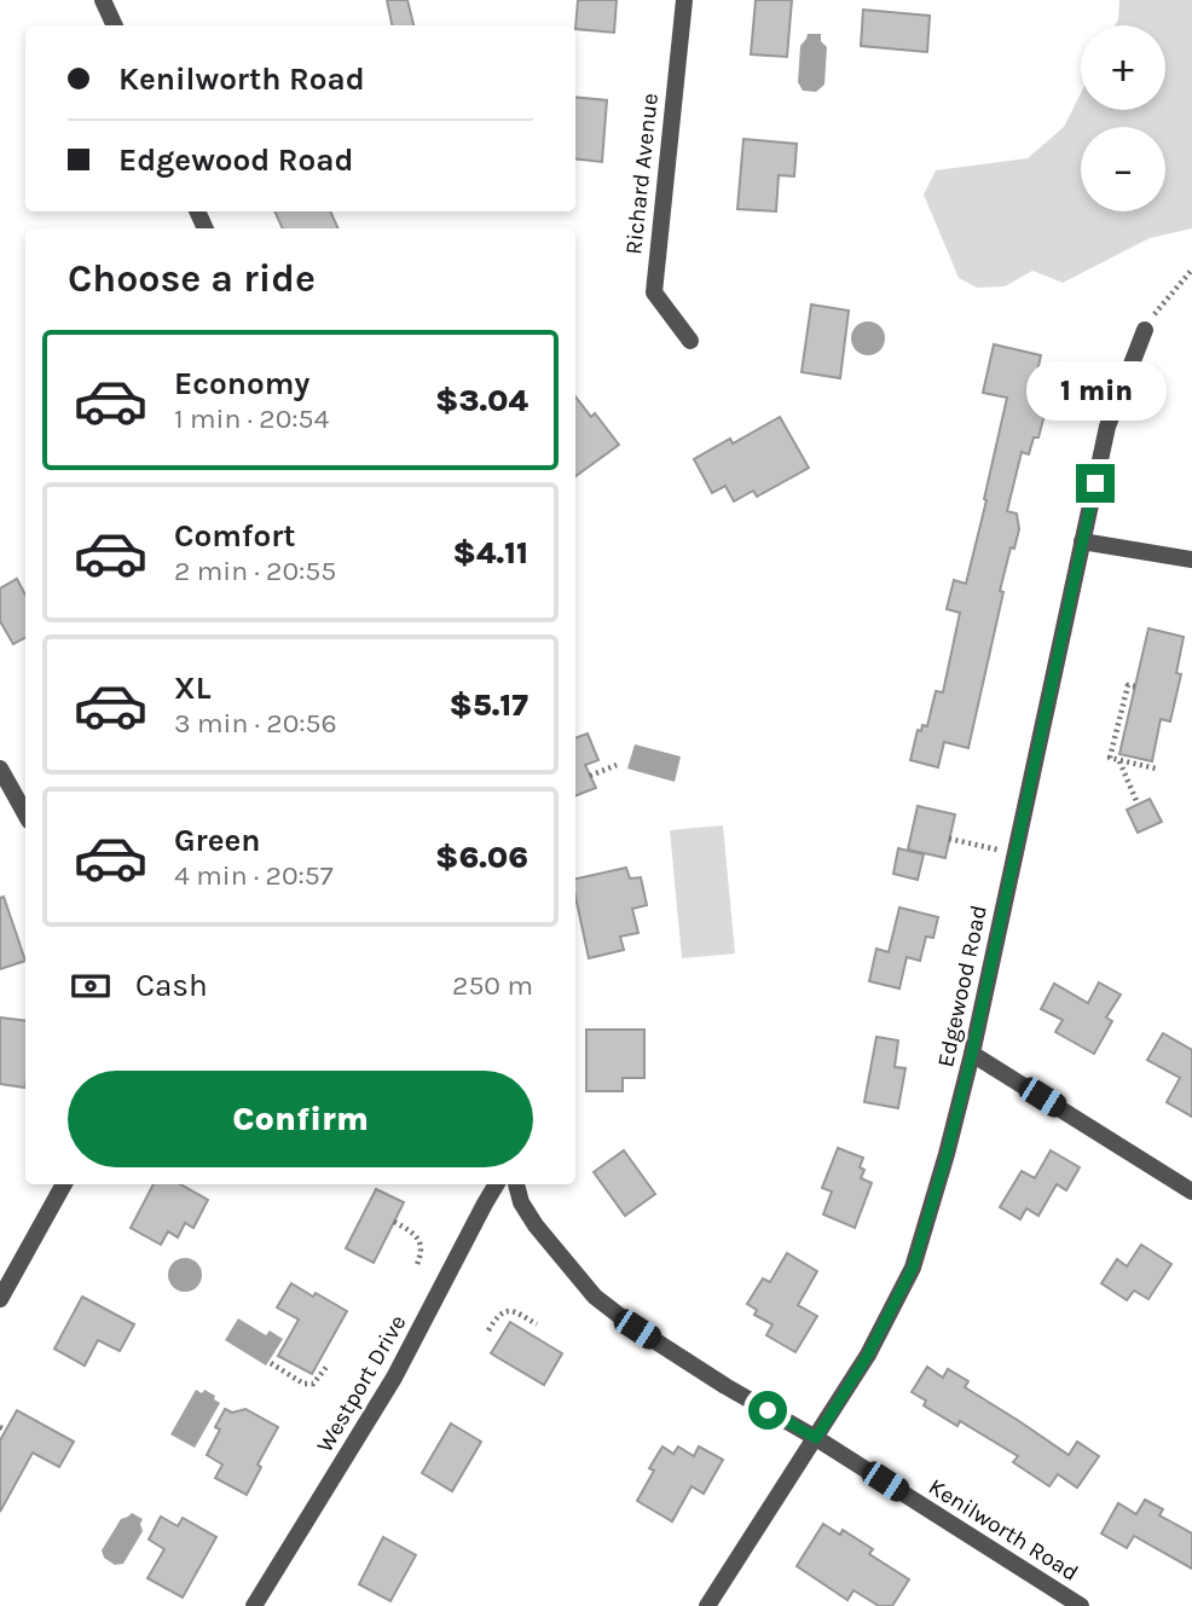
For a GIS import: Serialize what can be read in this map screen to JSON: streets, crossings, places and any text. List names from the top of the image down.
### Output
{
  "streets": {
    "street": [
      "Richard Avenue",
      "Edgewood Road",
      "Westport Drive",
      "Kenilworth Road"
    ]
  },
  "crossings": [
    ["Edgewood Road", "Kenilworth Road"]
  ],
  "page": {
    "map_buttons": ["+", "−"],
    "banner": ["Kenilworth Road", "Edgewood Road"],
    "heading": "Choose a ride",
    "list": [
      {
        "name": "Economy",
        "note": "1 min · 20:54",
        "value": "$3.04"
      },
      {
        "name": "Comfort",
        "note": "2 min · 20:55",
        "value": "$4.11"
      },
      {
        "name": "XL",
        "note": "3 min · 20:56",
        "value": "$5.17"
      },
      {
        "name": "Green",
        "note": "4 min · 20:57",
        "value": "$6.06"
      }
    ],
    "bubble": "1 min",
    "pay": ["Cash", "250 m"],
    "buttons": "Confirm"
  }
}
